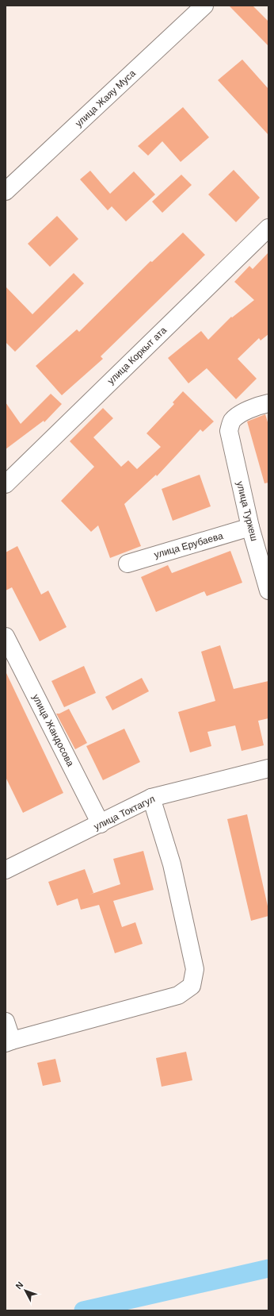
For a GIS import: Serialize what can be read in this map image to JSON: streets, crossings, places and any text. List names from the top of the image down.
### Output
{
  "streets": {
    "street": [
      "улица Жаяу Муса",
      "улица Коркыт ата",
      "улица Туркеш",
      "улица Ерубаева",
      "улица Жандосова",
      "улица Токтагул"
    ]
  },
  "crossings": [
    ["улица Туркеш", "улица Ерубаева"],
    ["улица Жандосова", "улица Токтагул"]
  ],
  "north": "top left"
}
